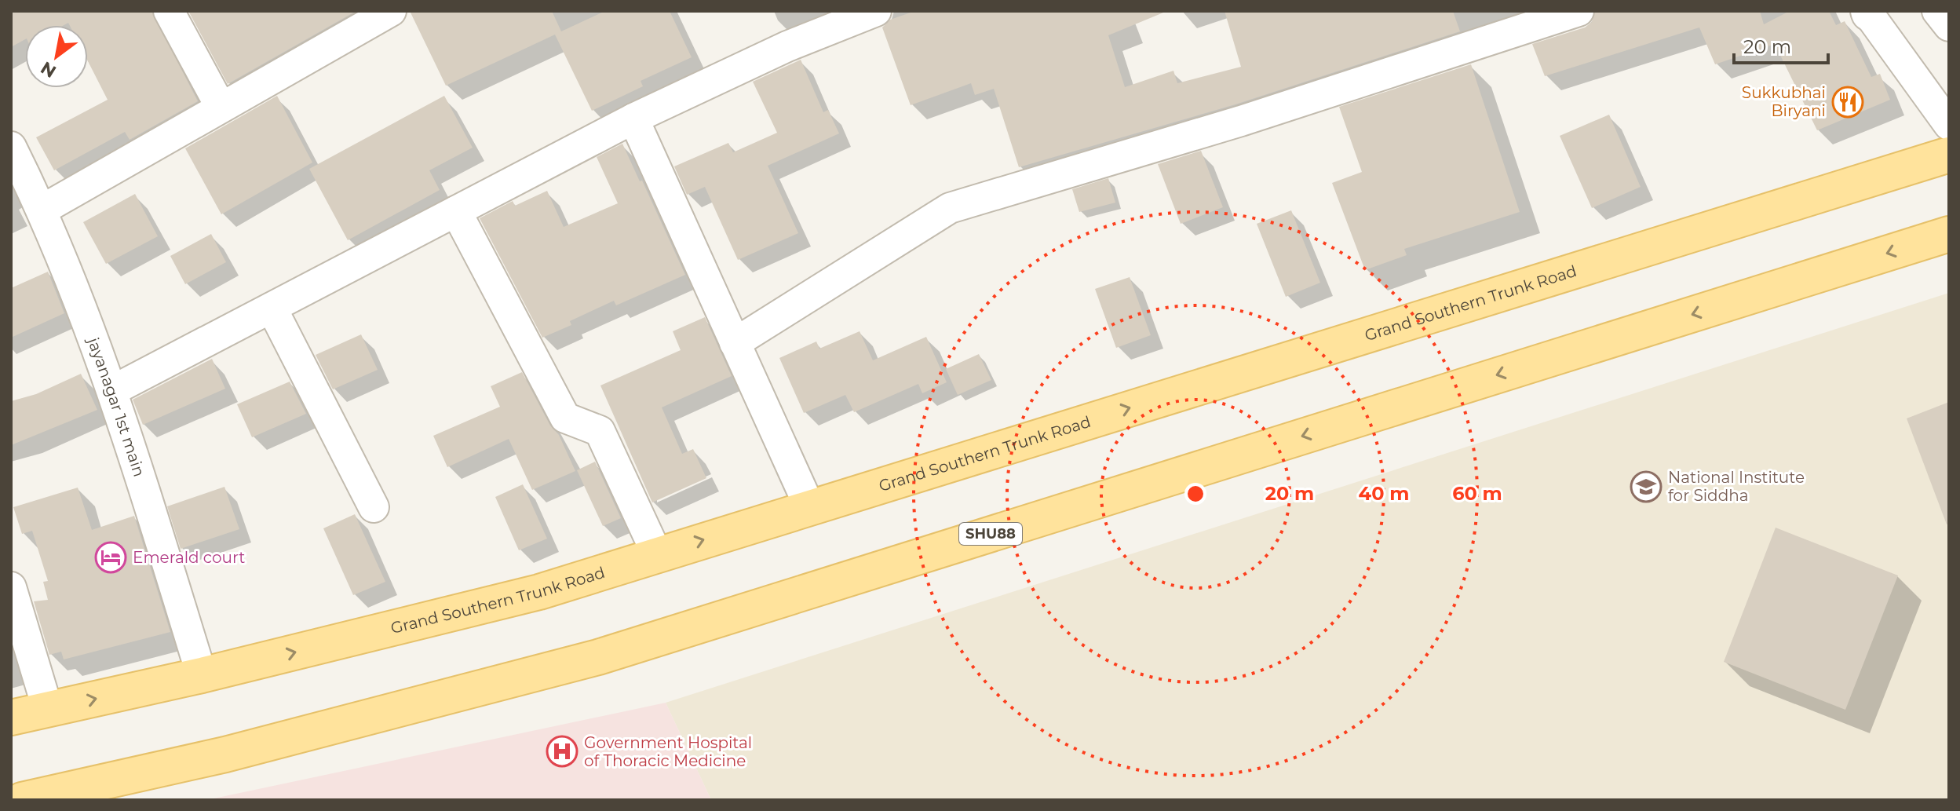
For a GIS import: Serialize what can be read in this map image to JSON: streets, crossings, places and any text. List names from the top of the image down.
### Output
{
  "streets": {
    "main road": ["Grand Southern Trunk Road", "SHU88"],
    "street": ["jayanagar 1st main"]
  },
  "crossings": [
    ["Grand Southern Trunk Road", "jayanagar 1st main"]
  ],
  "places": {
    "restaurant": ["Sukkubhai Biryani"],
    "school or university": ["National Institute for Siddha"],
    "hotel": ["Emerald court"],
    "hospital": ["Government Hospital of Thoracic Medicine"]
  },
  "scale_bar": "20 m",
  "north": "bottom left",
  "rings": ["20 m", "40 m", "60 m"]
}
